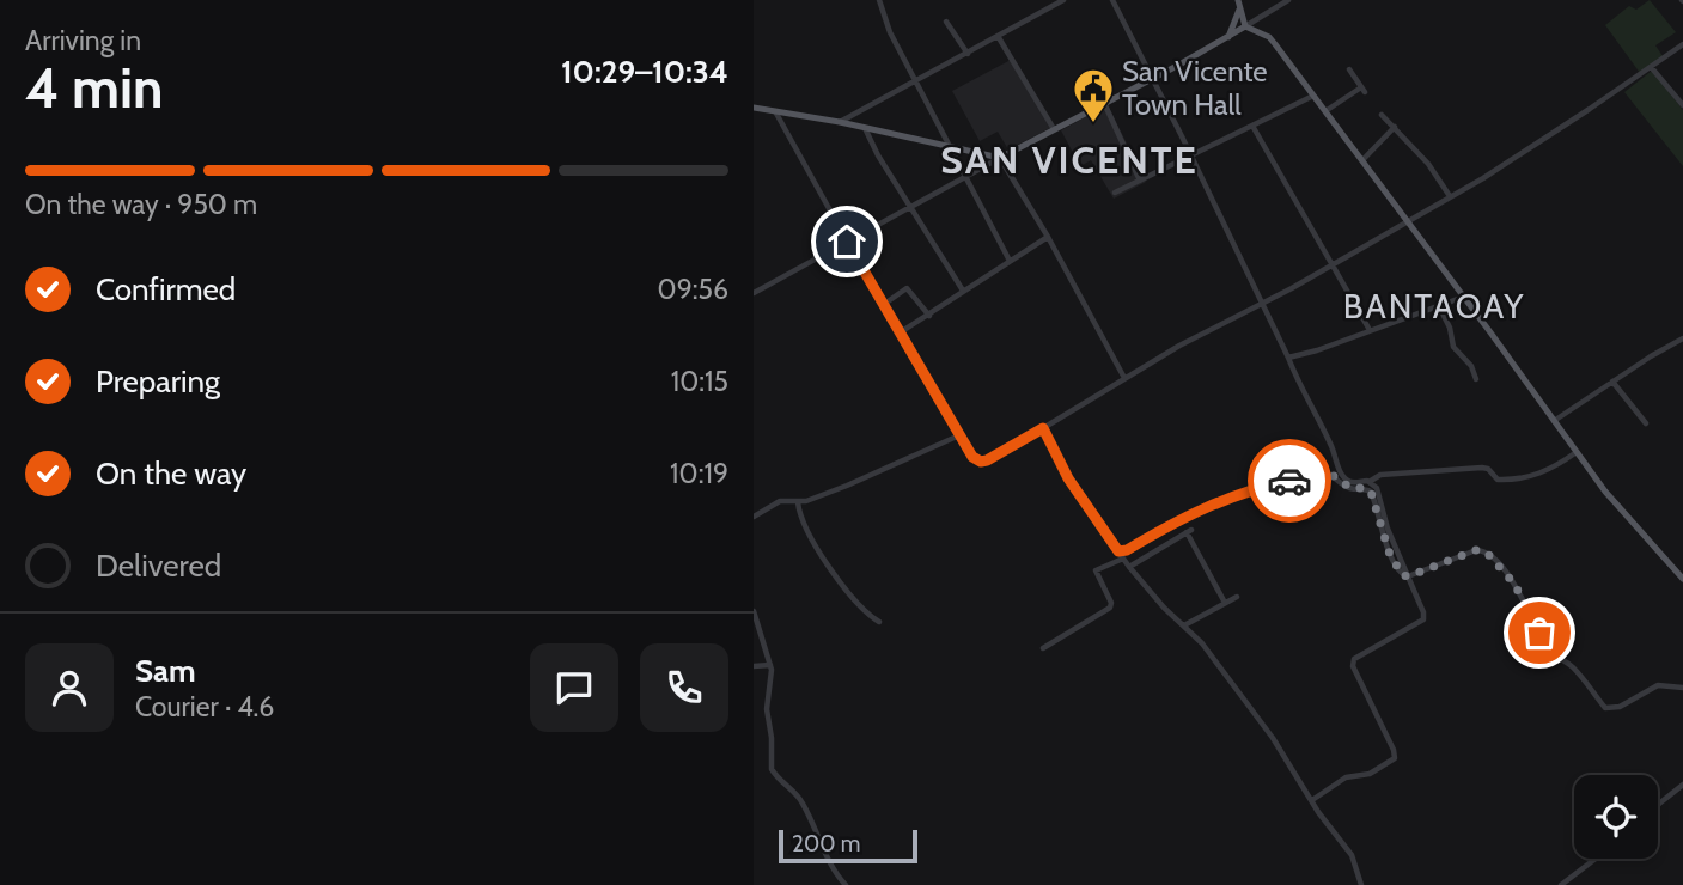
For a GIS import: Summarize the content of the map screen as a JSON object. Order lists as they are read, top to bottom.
{
  "districts": ["SAN VICENTE", "BANTAOAY"],
  "places": {
    "public building": ["San Vicente Town Hall"]
  },
  "scale_bar": "200 m",
  "page": {
    "heading": ["4 min", "Arriving in", "10:29–10:34"],
    "panel": ["Sam", "Courier · 4.6"],
    "bar": "On the way · 950 m",
    "list": [
      ["Confirmed", "09:56"],
      ["Preparing", "10:15"],
      ["On the way", "10:19"],
      "Delivered"
    ],
    "scale": "200 m"
  }
}
